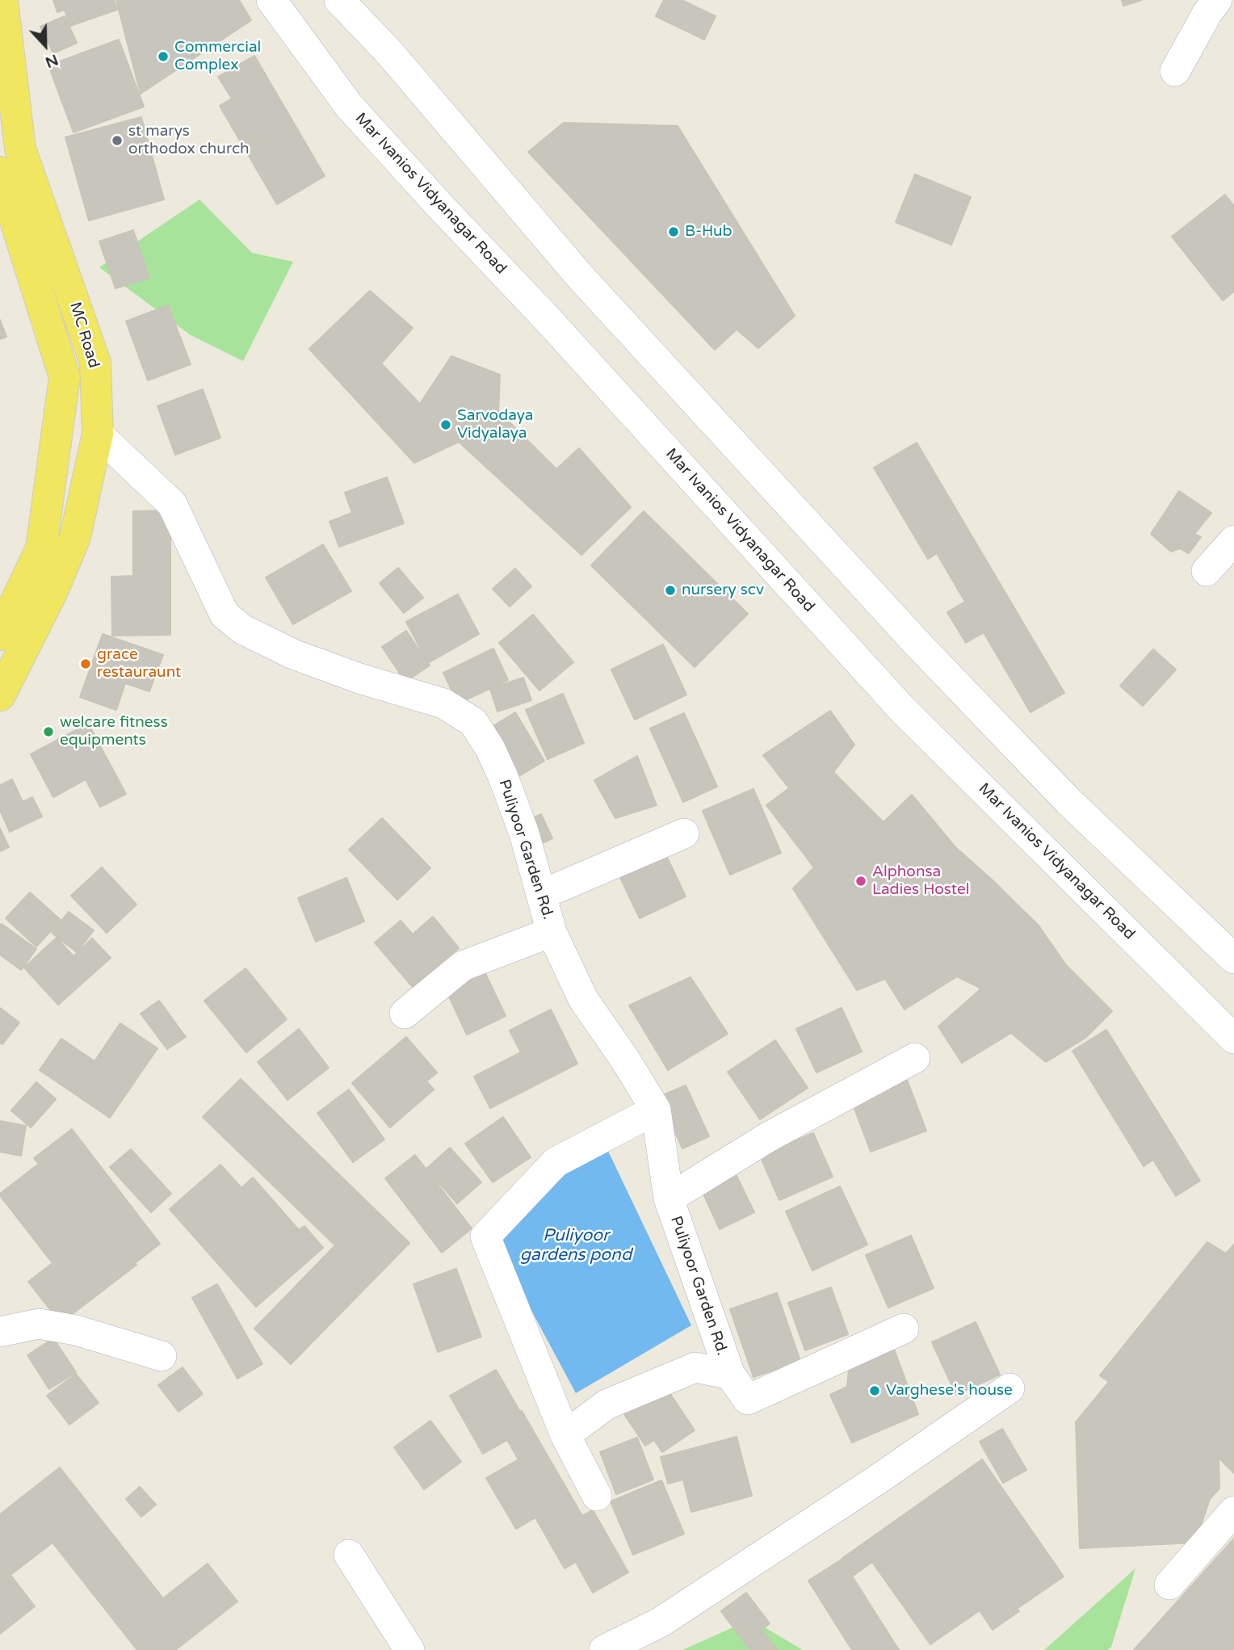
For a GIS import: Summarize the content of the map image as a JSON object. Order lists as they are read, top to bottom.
{
  "streets": {
    "main road": ["MC Road"],
    "street": ["Mar Ivanios Vidyanagar Road", "Puliyoor Garden Rd."]
  },
  "crossings": [
    ["MC Road", "Puliyoor Garden Rd."]
  ],
  "water": ["Puliyoor gardens pond"],
  "places": [
    "Commercial Complex",
    "st marys orthodox church",
    "B-Hub",
    "Sarvodaya Vidyalaya",
    "nursery scv",
    "grace restauraunt",
    "welcare fitness equipments",
    "Alphonsa Ladies Hostel",
    "Varghese's house"
  ],
  "north": "bottom"
}
